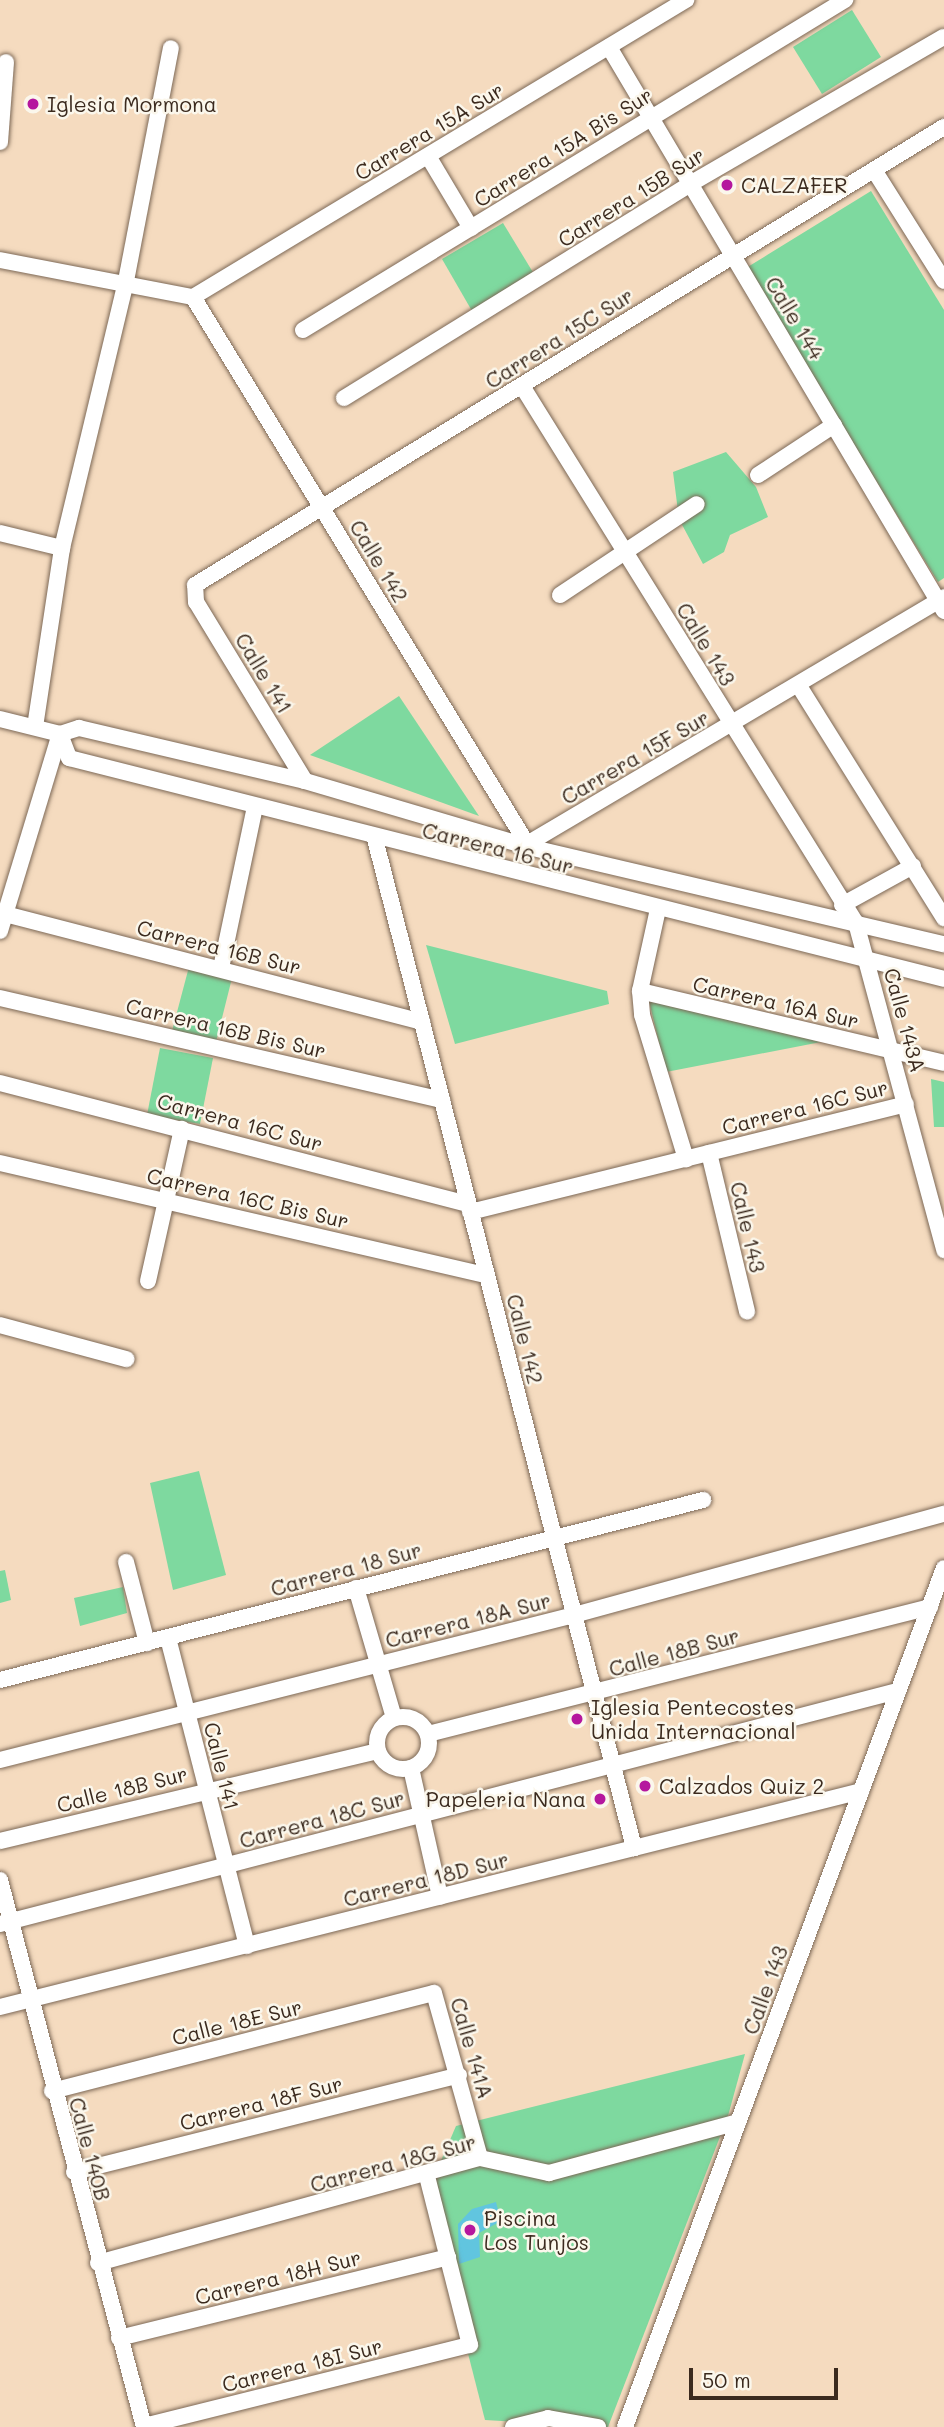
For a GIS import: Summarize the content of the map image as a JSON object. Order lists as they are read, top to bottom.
{
  "streets": {
    "street": [
      "Carrera 15A Sur",
      "Carrera 15A Bis Sur",
      "Carrera 15B Sur",
      "Calle 144",
      "Carrera 15C Sur",
      "Calle 142",
      "Calle 143",
      "Calle 141",
      "Carrera 15F Sur",
      "Carrera 16 Sur",
      "Carrera 16B Sur",
      "Carrera 16A Sur",
      "Calle 143A",
      "Carrera 16B Bis Sur",
      "Carrera 16C Sur",
      "Carrera 16C Bis Sur",
      "Carrera 18 Sur",
      "Carrera 18A Sur",
      "Calle 18B Sur",
      "Carrera 18C Sur",
      "Carrera 18D Sur",
      "Calle 18E Sur",
      "Calle 141A",
      "Carrera 18F Sur",
      "Calle 140B",
      "Carrera 18G Sur",
      "Carrera 18H Sur",
      "Carrera 18I Sur"
    ]
  },
  "crossings": [
    ["Carrera 15A Sur", "Calle 144"],
    ["Carrera 15A Sur", "Calle 142"],
    ["Carrera 15A Bis Sur", "Calle 144"],
    ["Carrera 15B Sur", "Calle 144"],
    ["Calle 144", "Carrera 15C Sur"],
    ["Calle 144", "Carrera 15F Sur"],
    ["Carrera 15C Sur", "Calle 142"],
    ["Carrera 15C Sur", "Calle 143"],
    ["Carrera 15C Sur", "Calle 141"],
    ["Calle 142", "Carrera 15F Sur"],
    ["Calle 142", "Carrera 16 Sur"],
    ["Calle 142", "Carrera 16B Sur"],
    ["Calle 142", "Carrera 16B Bis Sur"],
    ["Calle 142", "Carrera 16C Sur"],
    ["Calle 142", "Carrera 16C Bis Sur"],
    ["Calle 142", "Carrera 18 Sur"],
    ["Calle 142", "Carrera 18A Sur"],
    ["Calle 142", "Calle 18B Sur"],
    ["Calle 142", "Carrera 18C Sur"],
    ["Calle 142", "Carrera 18D Sur"],
    ["Calle 143", "Carrera 15F Sur"],
    ["Calle 143", "Carrera 16 Sur"],
    ["Calle 143", "Calle 143A"],
    ["Calle 143", "Carrera 16C Sur"],
    ["Calle 143", "Calle 18B Sur"],
    ["Calle 143", "Carrera 18C Sur"],
    ["Calle 143", "Carrera 18D Sur"],
    ["Calle 143", "Carrera 18G Sur"],
    ["Calle 141", "Carrera 16 Sur"],
    ["Calle 141", "Carrera 18 Sur"],
    ["Calle 141", "Carrera 18A Sur"],
    ["Calle 141", "Calle 18B Sur"],
    ["Calle 141", "Carrera 18C Sur"],
    ["Calle 141", "Carrera 18D Sur"],
    ["Carrera 15F Sur", "Carrera 16 Sur"],
    ["Carrera 16 Sur", "Calle 143A"],
    ["Carrera 16A Sur", "Calle 143A"],
    ["Calle 143A", "Carrera 16C Sur"],
    ["Carrera 18C Sur", "Calle 140B"],
    ["Carrera 18D Sur", "Calle 140B"],
    ["Calle 18E Sur", "Calle 141A"],
    ["Calle 18E Sur", "Calle 140B"],
    ["Calle 141A", "Carrera 18F Sur"],
    ["Calle 141A", "Carrera 18G Sur"],
    ["Carrera 18F Sur", "Calle 140B"],
    ["Calle 140B", "Carrera 18G Sur"],
    ["Calle 140B", "Carrera 18H Sur"],
    ["Calle 140B", "Carrera 18I Sur"],
    ["Carrera 18H Sur", "Carrera 18I Sur"]
  ],
  "places": [
    "Iglesia Mormona",
    "CALZAFER",
    "Iglesia Pentecostes Unida Internacional",
    "Calzados Quiz 2",
    "Papeleria Nana",
    "Piscina Los Tunjos"
  ],
  "scale_bar": "50 m"
}
